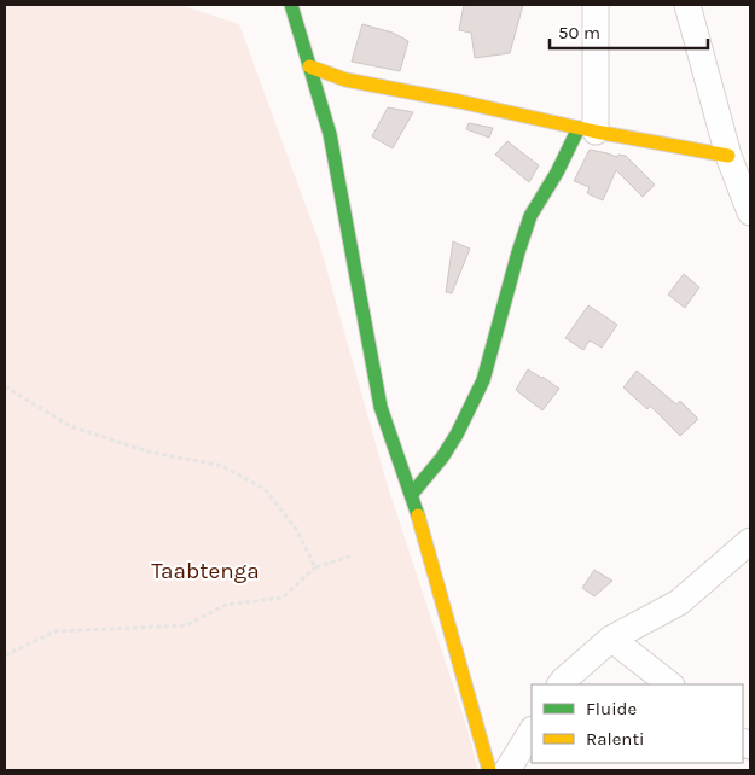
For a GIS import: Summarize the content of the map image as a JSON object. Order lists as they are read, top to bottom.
{
  "parks": ["Taabtenga"],
  "legend": ["Fluide", "Ralenti"],
  "scale_bar": "50 m"
}
